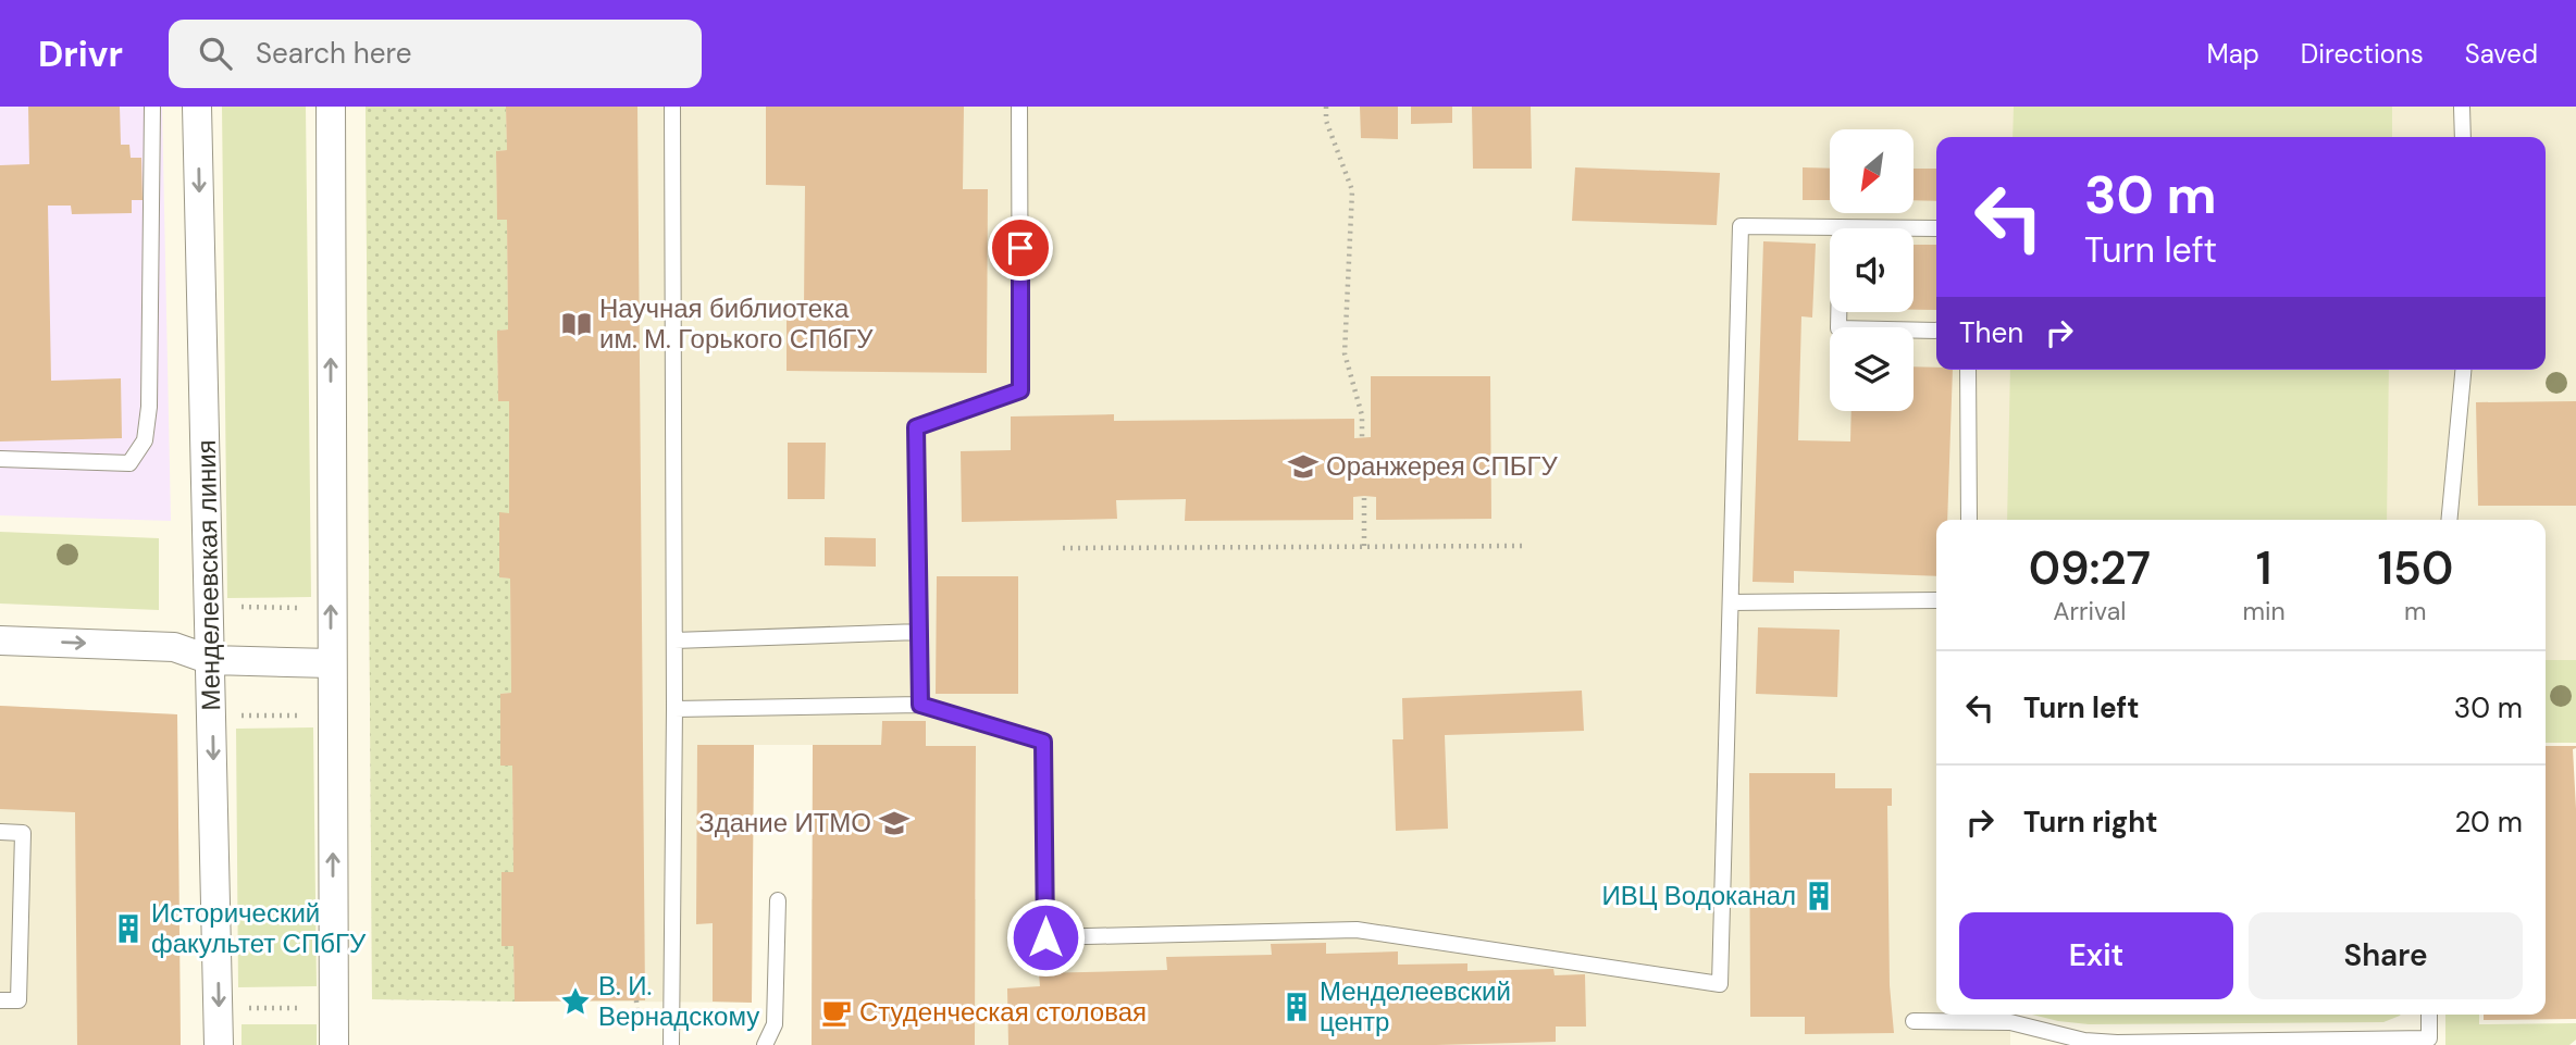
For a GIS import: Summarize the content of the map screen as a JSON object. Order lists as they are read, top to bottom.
{
  "streets": {
    "street": ["Менделеевская линия"]
  },
  "places": {
    "library": ["Научная библиотека им. М. Горького СПбГУ"],
    "school or university": ["Оранжерея СПБГУ", "Здание ИТМО"],
    "building": ["ИВЦ Водоканал", "Исторический факультет СПбГУ", "Менделеевский центр"],
    "place": ["В. И. Вернадскому"],
    "cafe": ["Студенческая столовая"]
  },
  "north": "bottom left",
  "page": {
    "header": "Drivr",
    "search": "Search here",
    "nav": ["Map", "Directions", "Saved"],
    "turn": ["30 m", "Turn left"],
    "then": "Then",
    "eta": [
      "09:27",
      "Arrival",
      "1",
      "min",
      "150",
      "m"
    ],
    "list": [
      {
        "name": "Turn left",
        "value": "30 m"
      },
      {
        "name": "Turn right",
        "value": "20 m"
      }
    ],
    "buttons": ["Exit", "Share"]
  }
}
